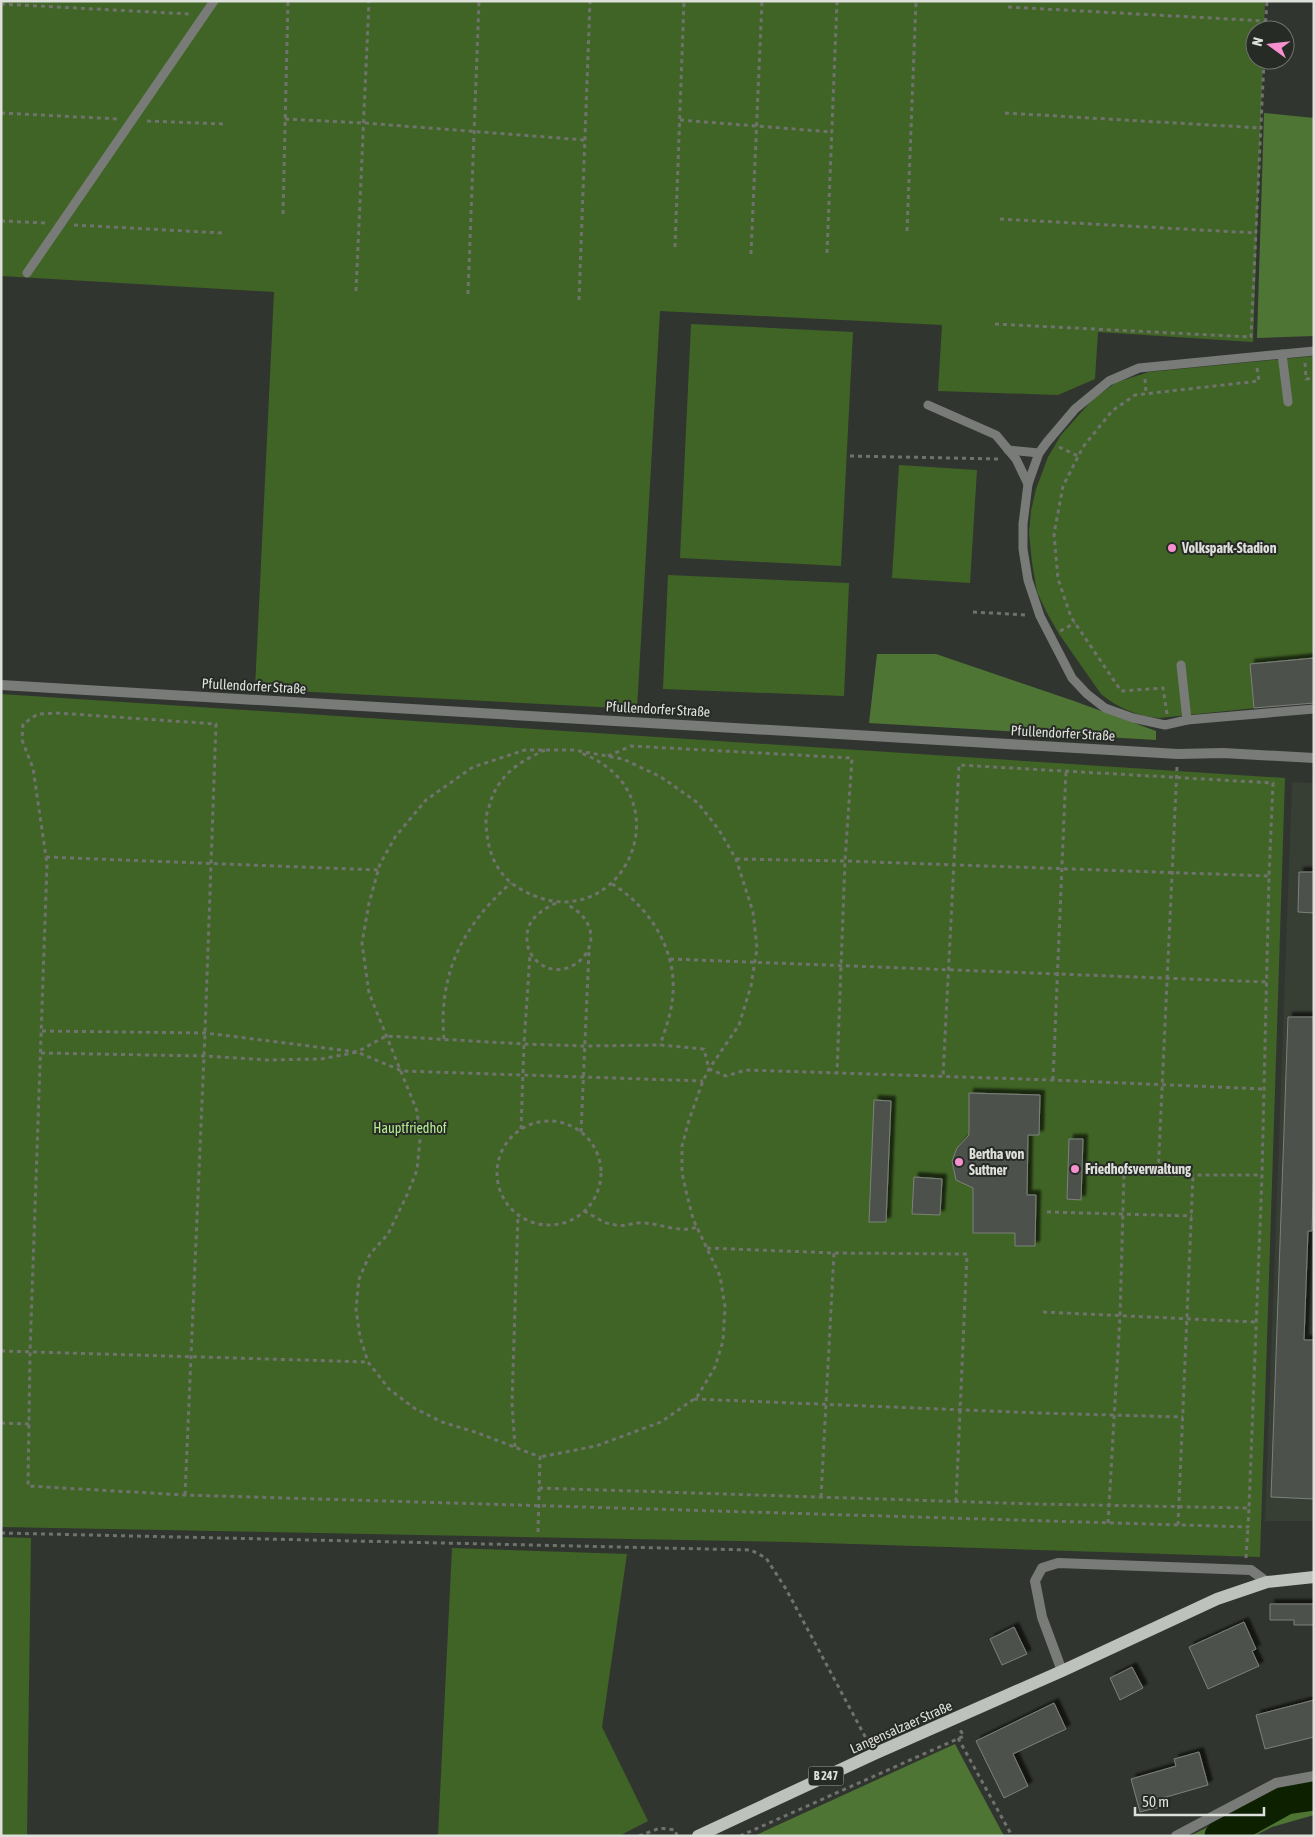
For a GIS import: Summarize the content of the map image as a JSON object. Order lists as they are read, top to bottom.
{
  "streets": {
    "main road": ["Langensalzaer Straße", "B 247"],
    "street": ["Pfullendorfer Straße"]
  },
  "parks": ["Hauptfriedhof"],
  "places": ["Volkspark-Stadion", "Bertha von Suttner", "Friedhofsverwaltung"],
  "scale_bar": "50 m",
  "north": "left"
}
